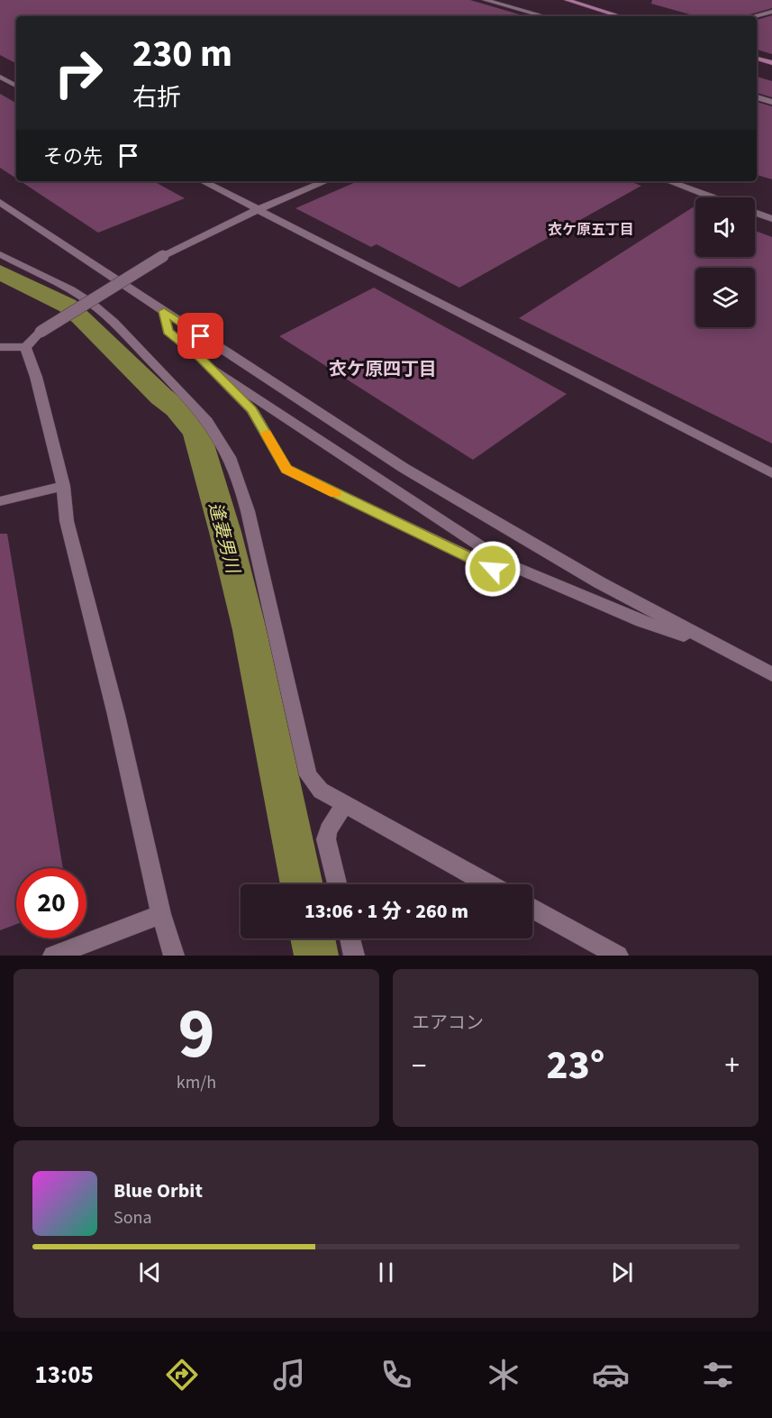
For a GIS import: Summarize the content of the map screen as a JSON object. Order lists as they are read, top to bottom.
{
  "districts": ["衣ケ原五丁目", "衣ケ原四丁目"],
  "water": ["逢妻男川"],
  "page": {
    "turn": ["230 m", "右折"],
    "then": "その先",
    "limit": "20",
    "trip": "13:06 · 1 分 · 260 m",
    "tile": [
      ["9", "km/h"],
      "エアコン"
    ],
    "heat": ["−", "23°", "+"],
    "song": ["Blue Orbit", "Sona"],
    "tabs": "13:05"
  }
}
